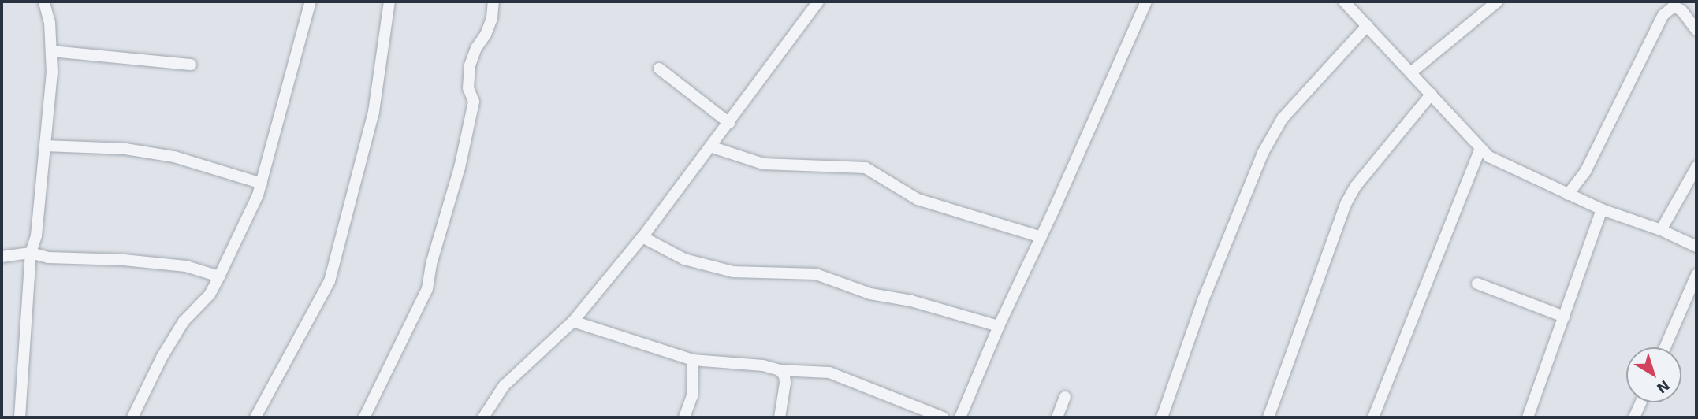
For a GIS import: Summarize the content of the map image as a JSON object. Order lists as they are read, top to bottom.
{
  "north": "bottom right"
}
